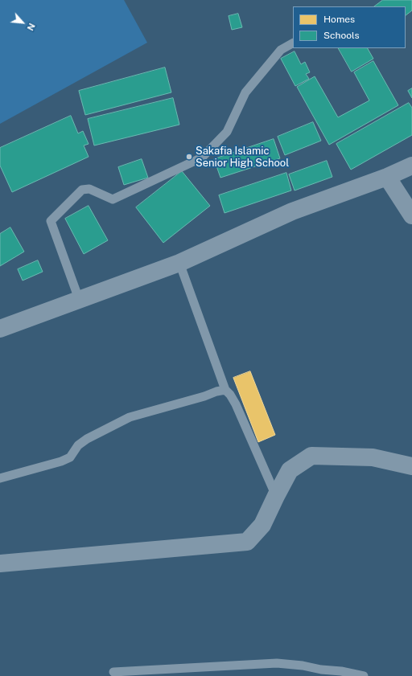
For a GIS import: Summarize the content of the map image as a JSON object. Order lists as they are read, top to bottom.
{
  "places": ["Sakafia Islamic Senior High School"],
  "legend": ["Homes", "Schools"],
  "north": "bottom right"
}
